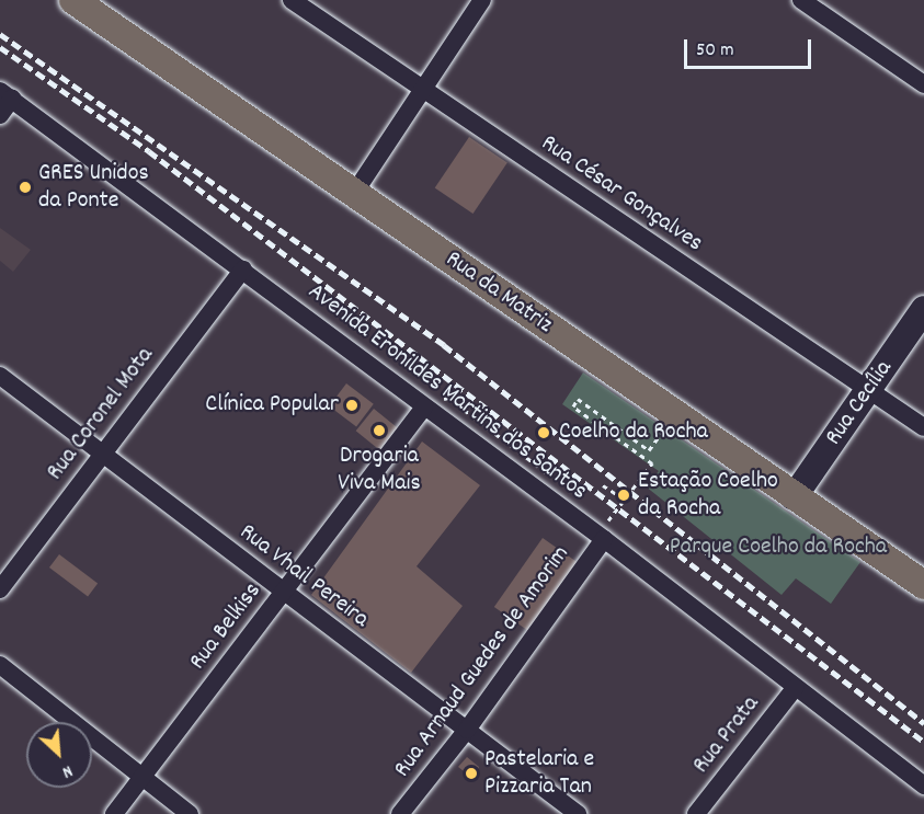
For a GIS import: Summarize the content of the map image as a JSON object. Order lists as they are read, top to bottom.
{
  "streets": {
    "main road": ["Rua da Matriz"],
    "street": [
      "Rua César Gonçalves",
      "Avenida Eronildes Martins dos Santos",
      "Rua Cecília",
      "Rua Coronel Mota",
      "Rua Vhail Pereira",
      "Rua Belkiss",
      "Rua Arnaud Guedes de Amorim",
      "Rua Prata"
    ]
  },
  "crossings": [
    ["Rua César Gonçalves", "Rua Cecília"],
    ["Rua da Matriz", "Rua Cecília"],
    ["Avenida Eronildes Martins dos Santos", "Rua Coronel Mota"],
    ["Avenida Eronildes Martins dos Santos", "Rua Belkiss"],
    ["Avenida Eronildes Martins dos Santos", "Rua Arnaud Guedes de Amorim"],
    ["Avenida Eronildes Martins dos Santos", "Rua Prata"],
    ["Rua Coronel Mota", "Rua Vhail Pereira"],
    ["Rua Vhail Pereira", "Rua Belkiss"],
    ["Rua Vhail Pereira", "Rua Arnaud Guedes de Amorim"]
  ],
  "parks": ["Parque Coelho da Rocha"],
  "places": [
    "GRES Unidos da Ponte",
    "Clínica Popular",
    "Drogaria Viva Mais",
    "Coelho da Rocha",
    "Estação Coelho da Rocha",
    "Pastelaria e Pizzaria Tan"
  ],
  "scale_bar": "50 m",
  "north": "bottom right"
}
